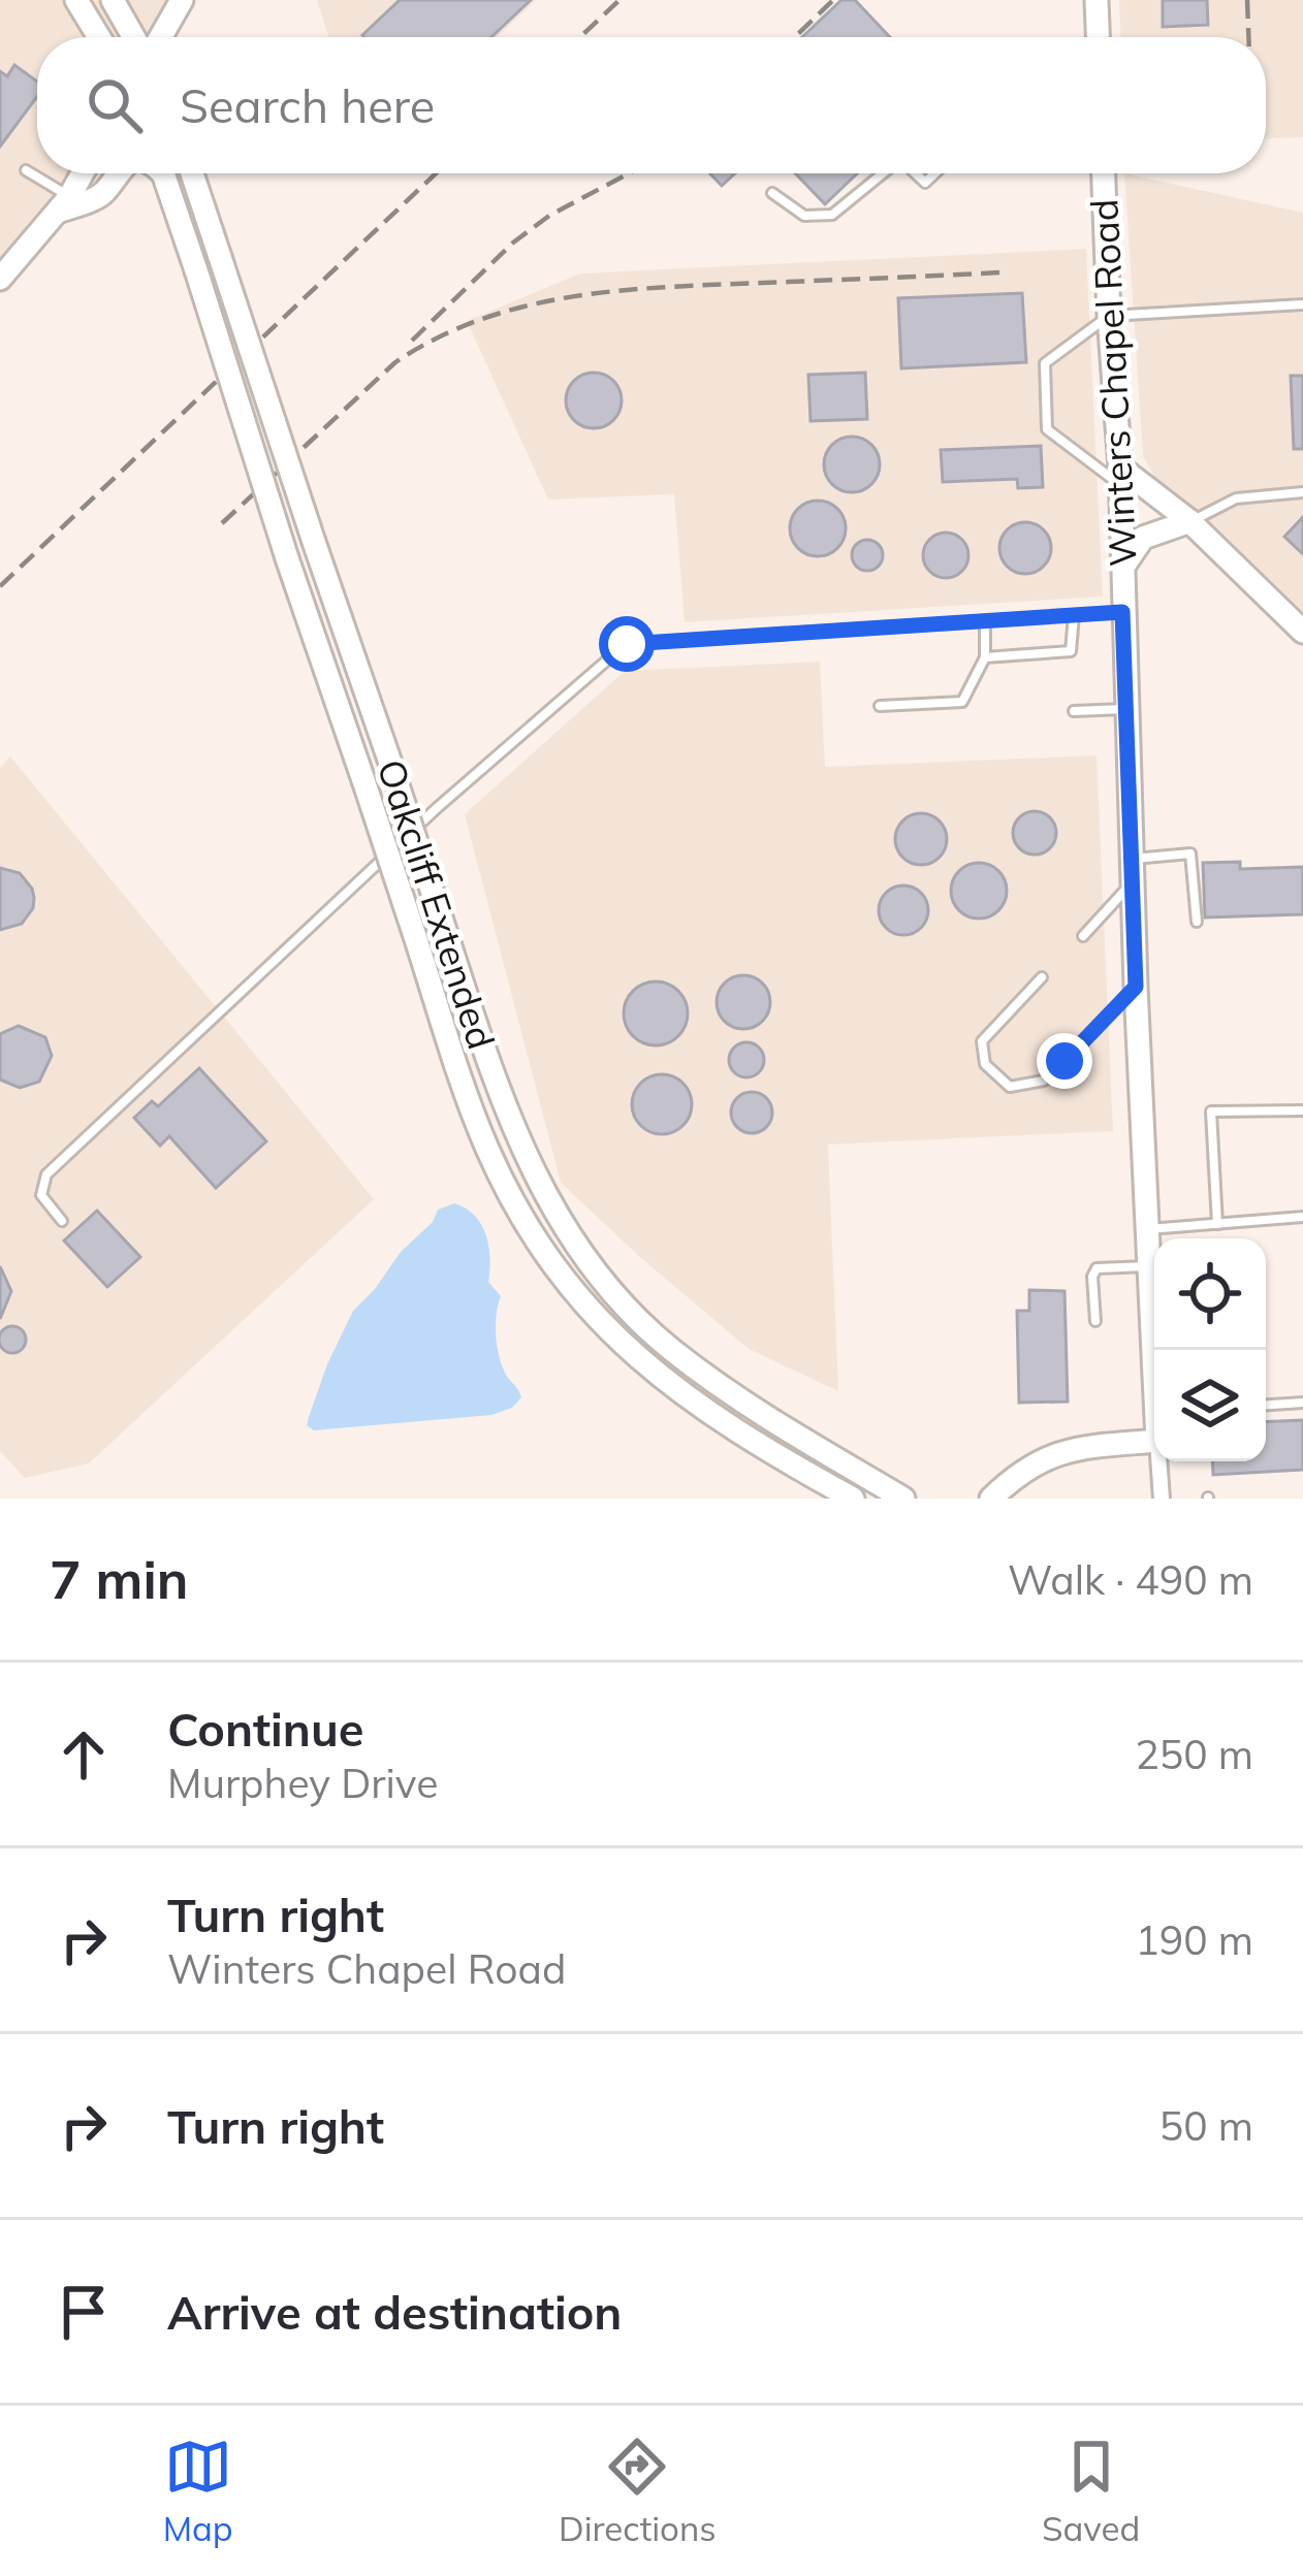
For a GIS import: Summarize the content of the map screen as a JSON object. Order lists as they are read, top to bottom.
{
  "streets": {
    "main road": ["Winters Chapel Road", "Oakcliff Extended"]
  },
  "page": {
    "search": "Search here",
    "heading": ["7 min", "Walk · 490 m"],
    "list": [
      ["Continue", "Murphey Drive", "250 m"],
      ["Turn right", "Winters Chapel Road", "190 m"],
      ["Turn right", "50 m"],
      "Arrive at destination"
    ],
    "nav": ["Map", "Directions", "Saved"]
  }
}
